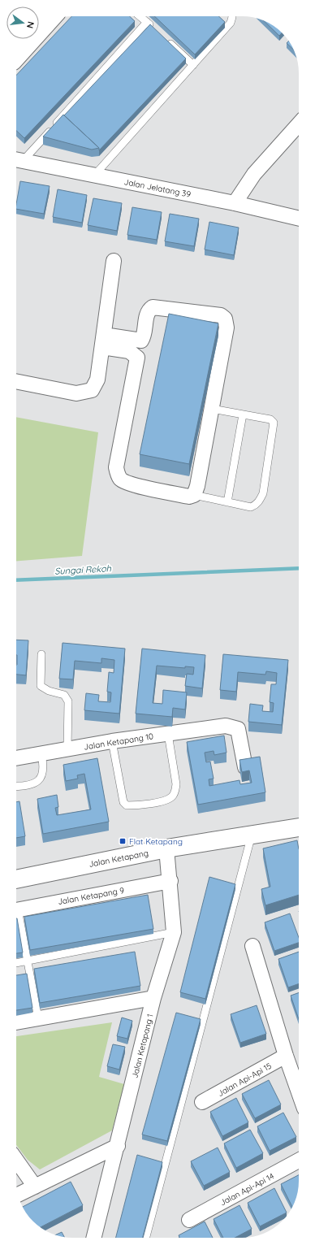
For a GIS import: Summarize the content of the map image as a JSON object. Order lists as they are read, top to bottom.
{
  "streets": {
    "street": [
      "Jalan Jelatang 39",
      "Jalan Ketapang 10",
      "Jalan Ketapang",
      "Jalan Ketapang 9",
      "Jalan Ketapang 1",
      "Jalan Api-Api 15",
      "Jalan Api-Api 14"
    ]
  },
  "crossings": [
    ["Jalan Ketapang", "Jalan Ketapang 1"],
    ["Jalan Ketapang 9", "Jalan Ketapang 1"]
  ],
  "water": ["Sungai Rekoh"],
  "places": {
    "transit": ["Flat Ketapang"]
  },
  "north": "right"
}
